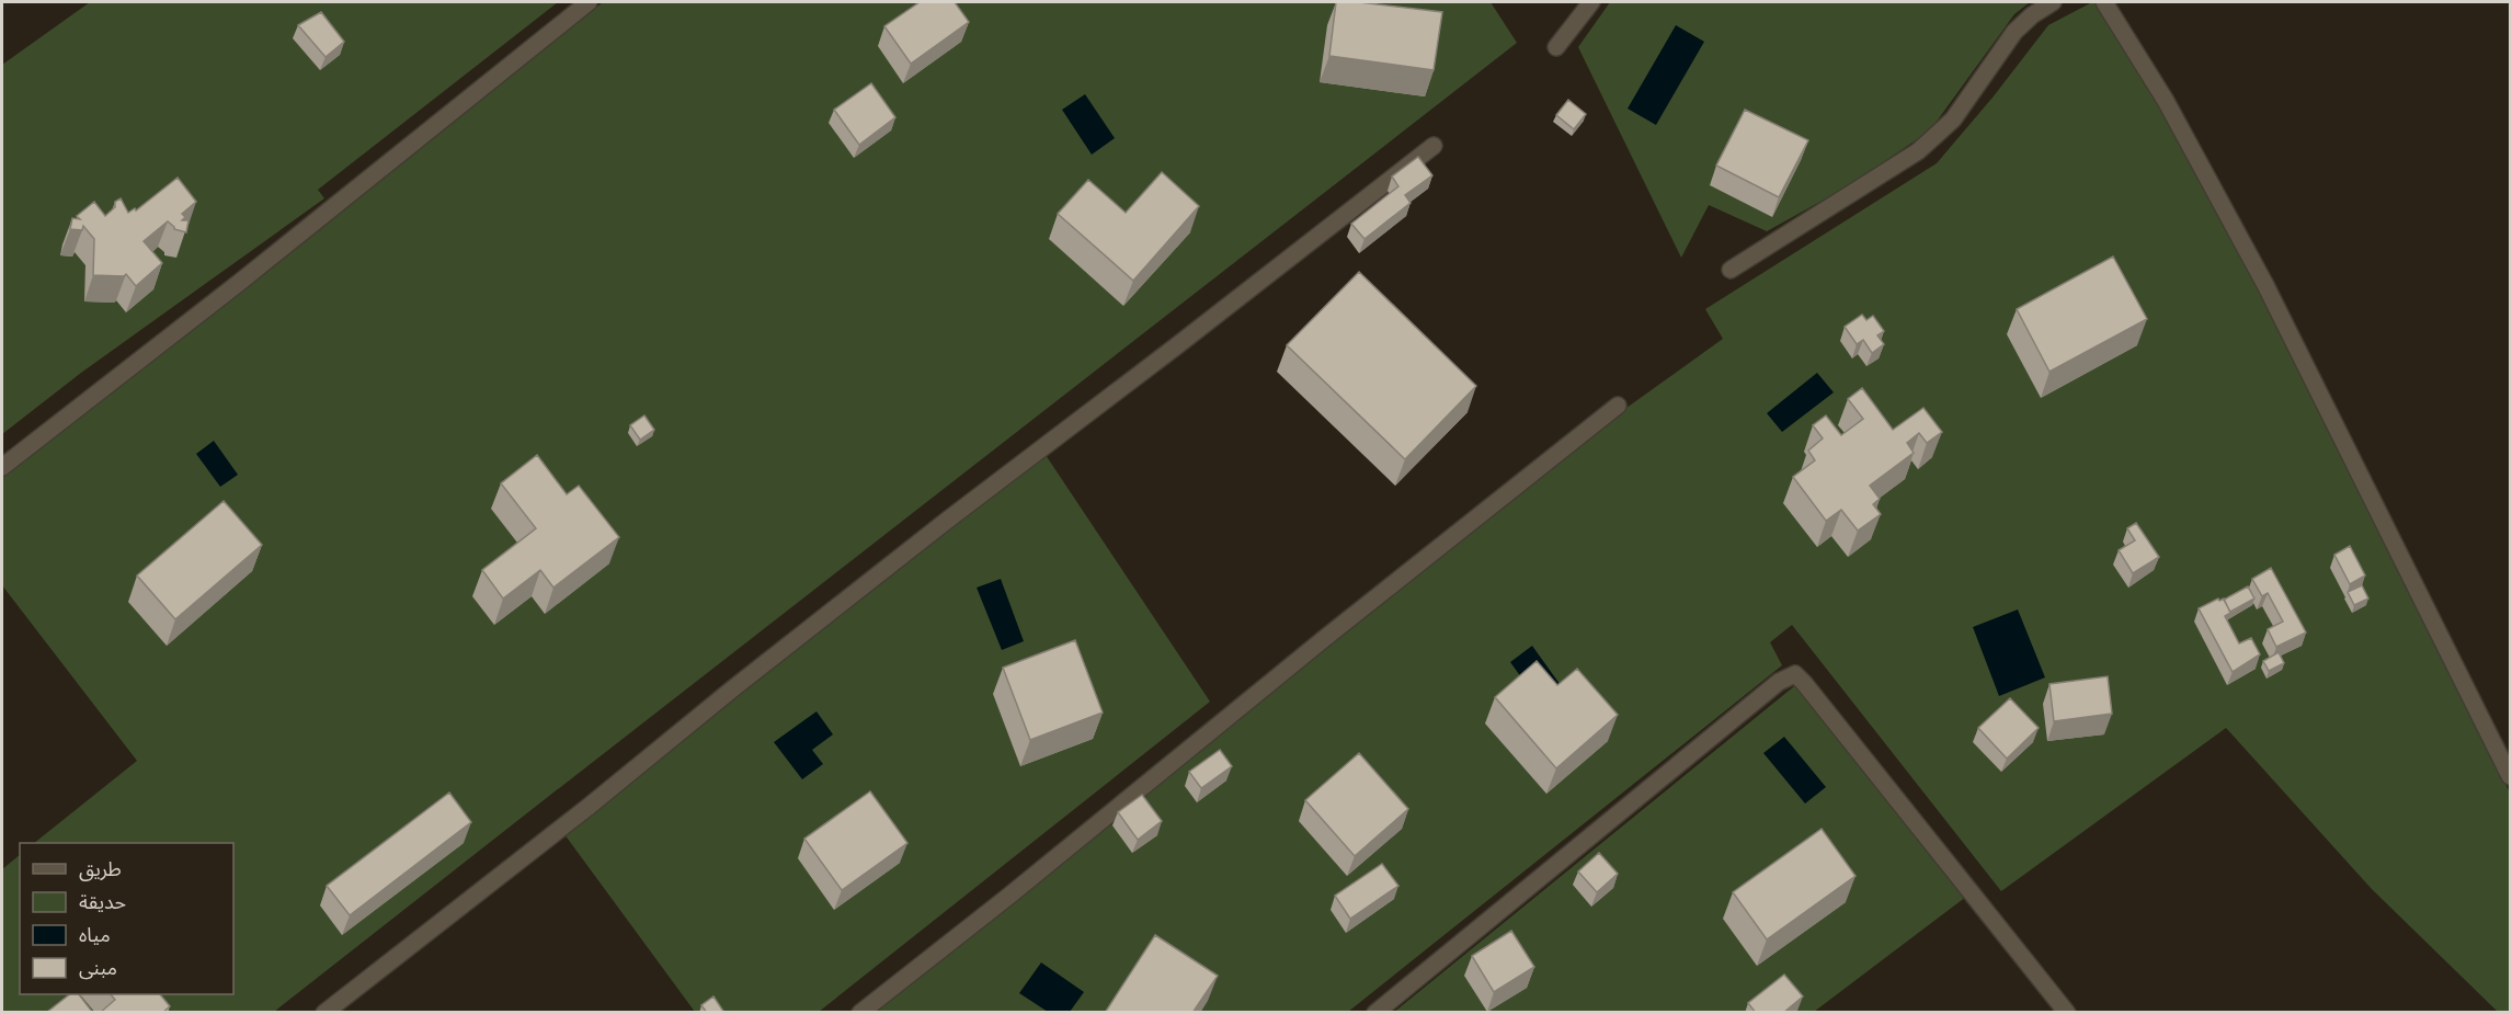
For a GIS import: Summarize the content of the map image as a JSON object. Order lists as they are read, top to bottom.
{
  "legend": [
    "طريق",
    "حديقة",
    "مياه",
    "مبنى"
  ]
}
